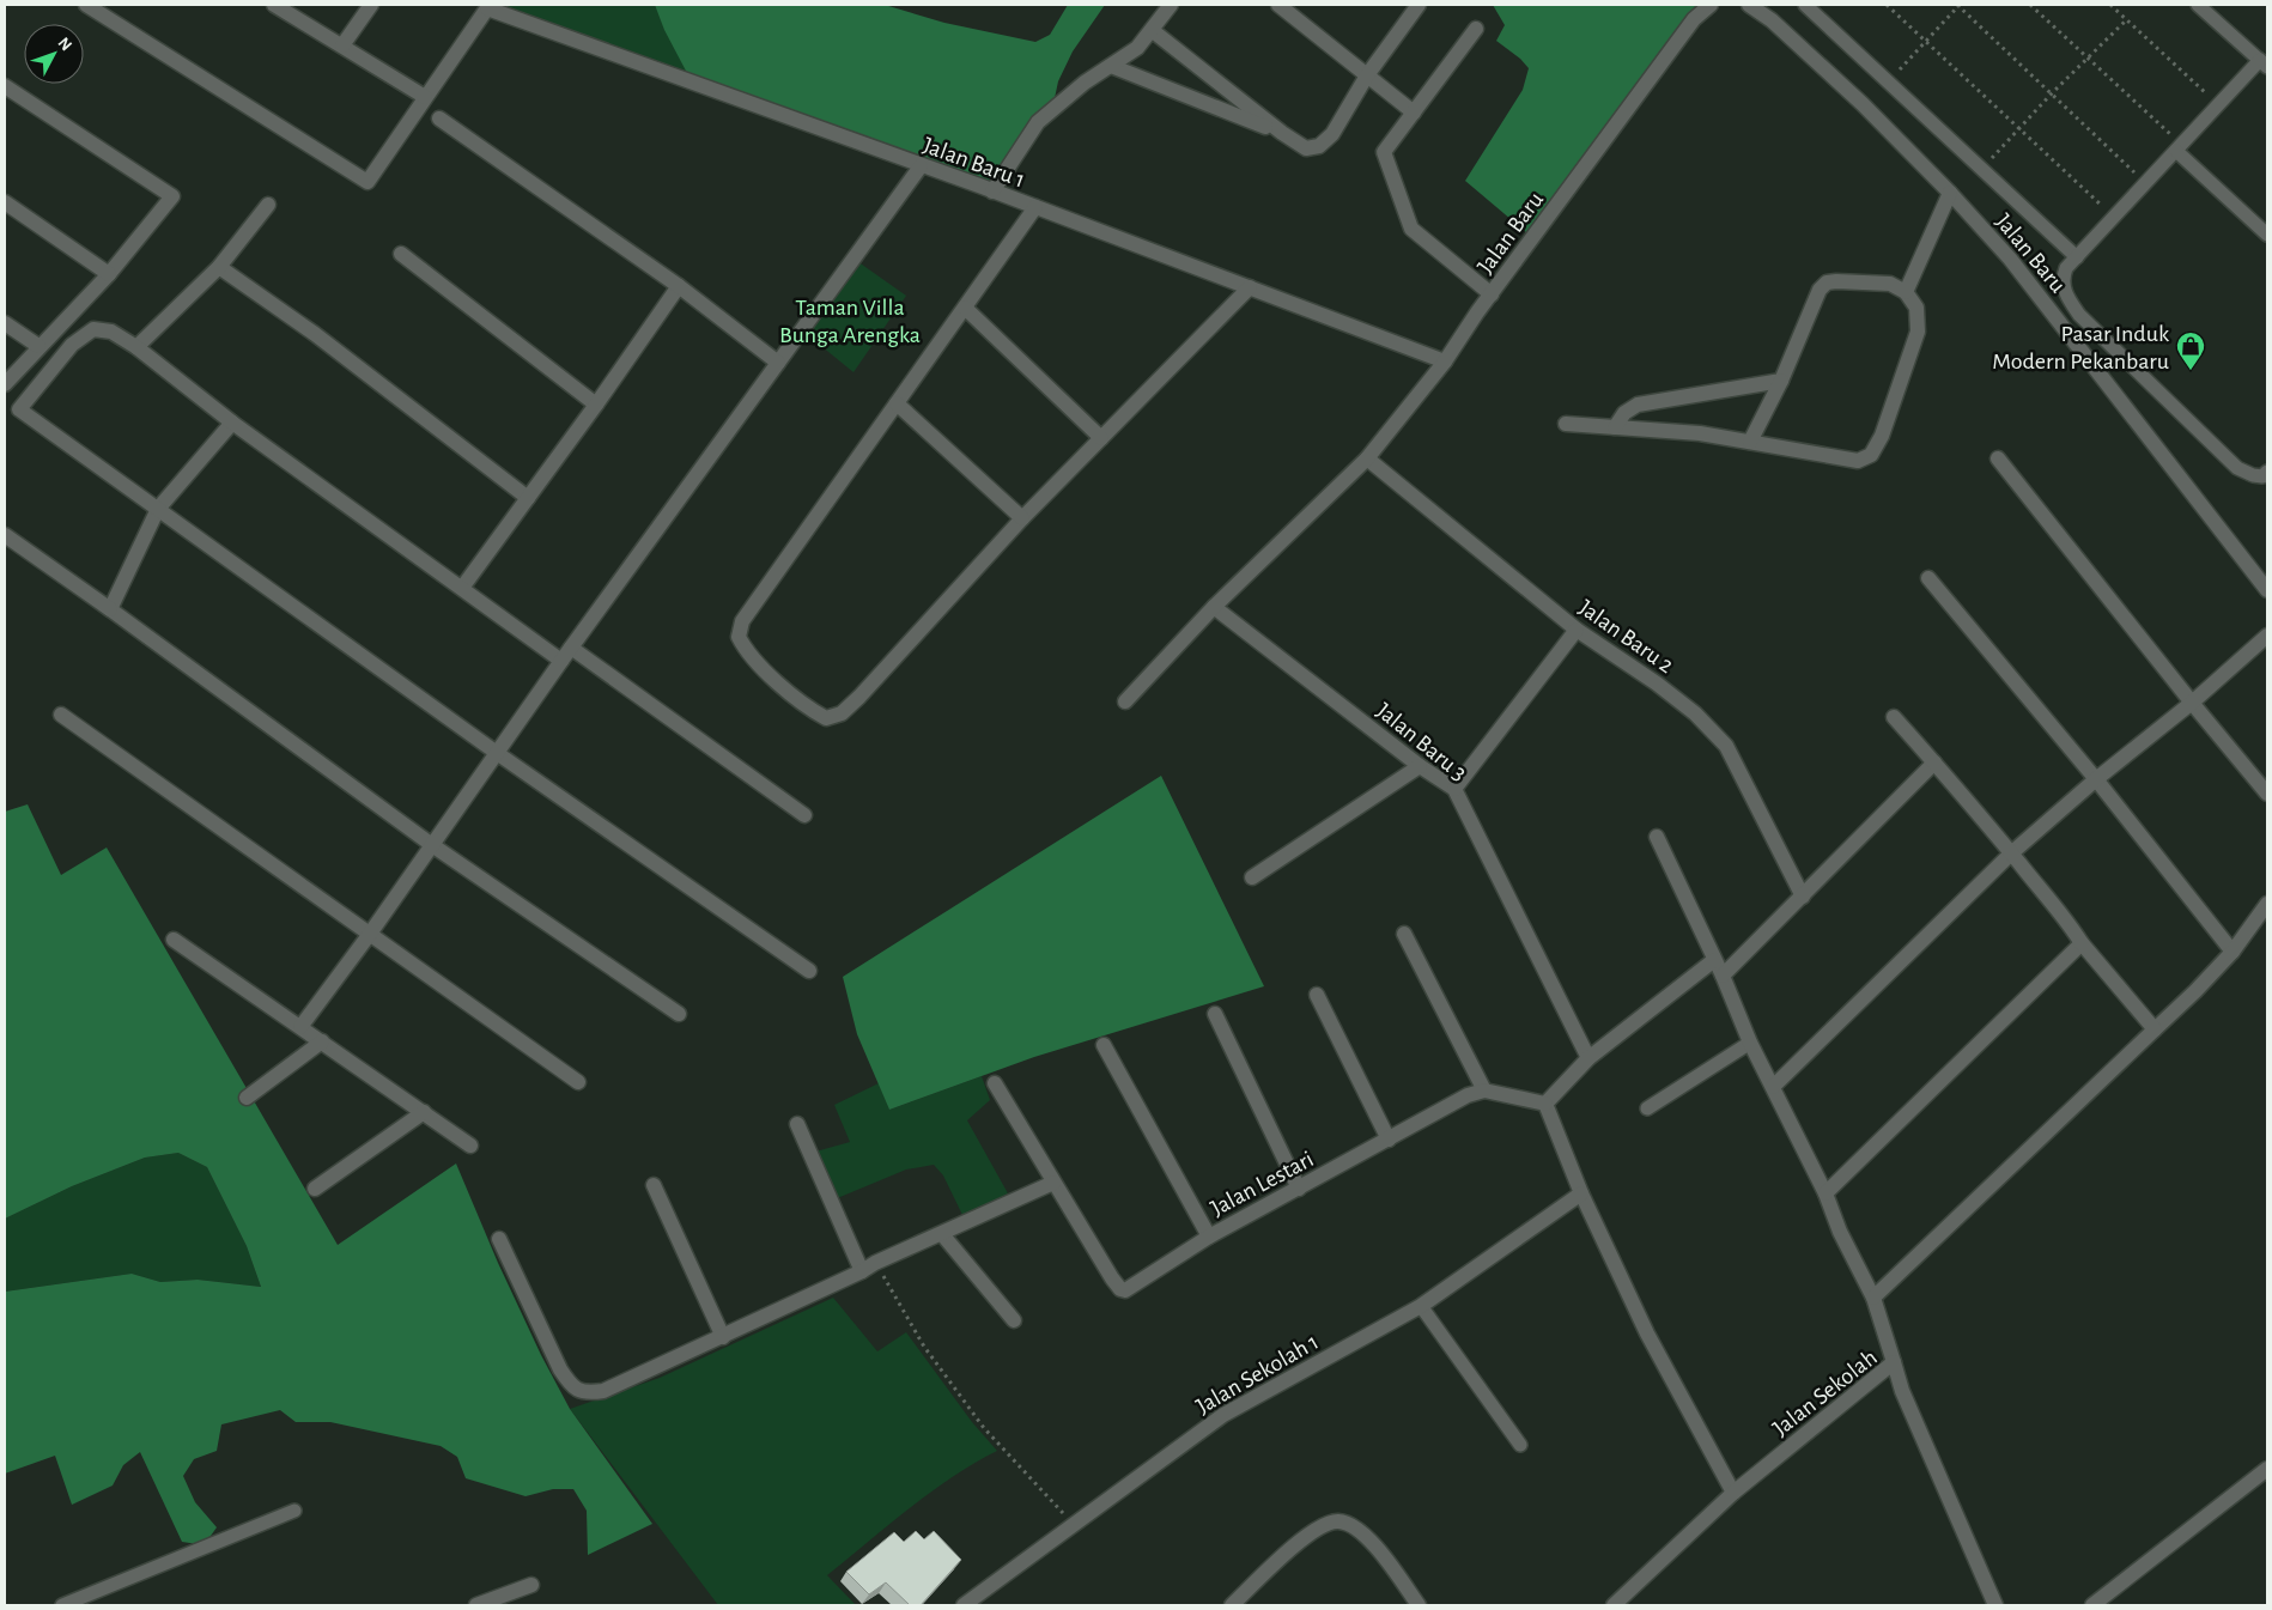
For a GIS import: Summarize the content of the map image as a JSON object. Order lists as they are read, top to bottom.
{
  "streets": {
    "street": [
      "Jalan Baru 1",
      "Jalan Baru",
      "Jalan Baru 2",
      "Jalan Baru 3",
      "Jalan Lestari",
      "Jalan Sekolah 1",
      "Jalan Sekolah"
    ]
  },
  "crossings": [
    ["Jalan Baru 1", "Jalan Baru"],
    ["Jalan Baru", "Jalan Baru 2"],
    ["Jalan Baru", "Jalan Baru 3"]
  ],
  "parks": ["Taman Villa Bunga Arengka"],
  "places": {
    "shop": ["Pasar Induk Modern Pekanbaru"]
  },
  "north": "top right"
}
